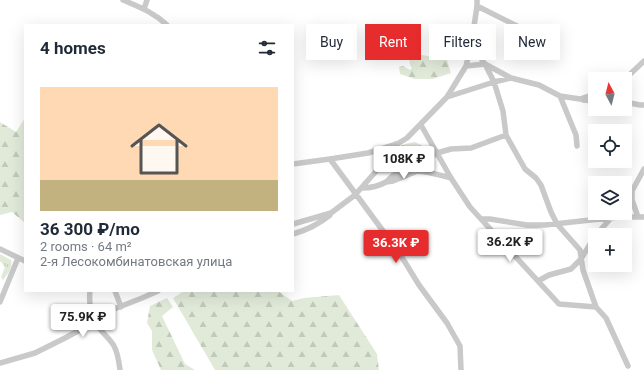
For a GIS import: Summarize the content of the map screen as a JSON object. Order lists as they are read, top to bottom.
{
  "north": "top",
  "page": {
    "chip": [
      "Buy",
      "Rent",
      "Filters",
      "New"
    ],
    "heading": "4 homes",
    "map_buttons": "+",
    "list": [
      {
        "name": "36 300 ₽/mo",
        "note": "2 rooms · 64 m² · 2-я Лесокомбинатовская улица"
      }
    ],
    "price": [
      "108K ₽",
      "36.2K ₽",
      "36.3K ₽",
      "75.9K ₽"
    ]
  }
}
